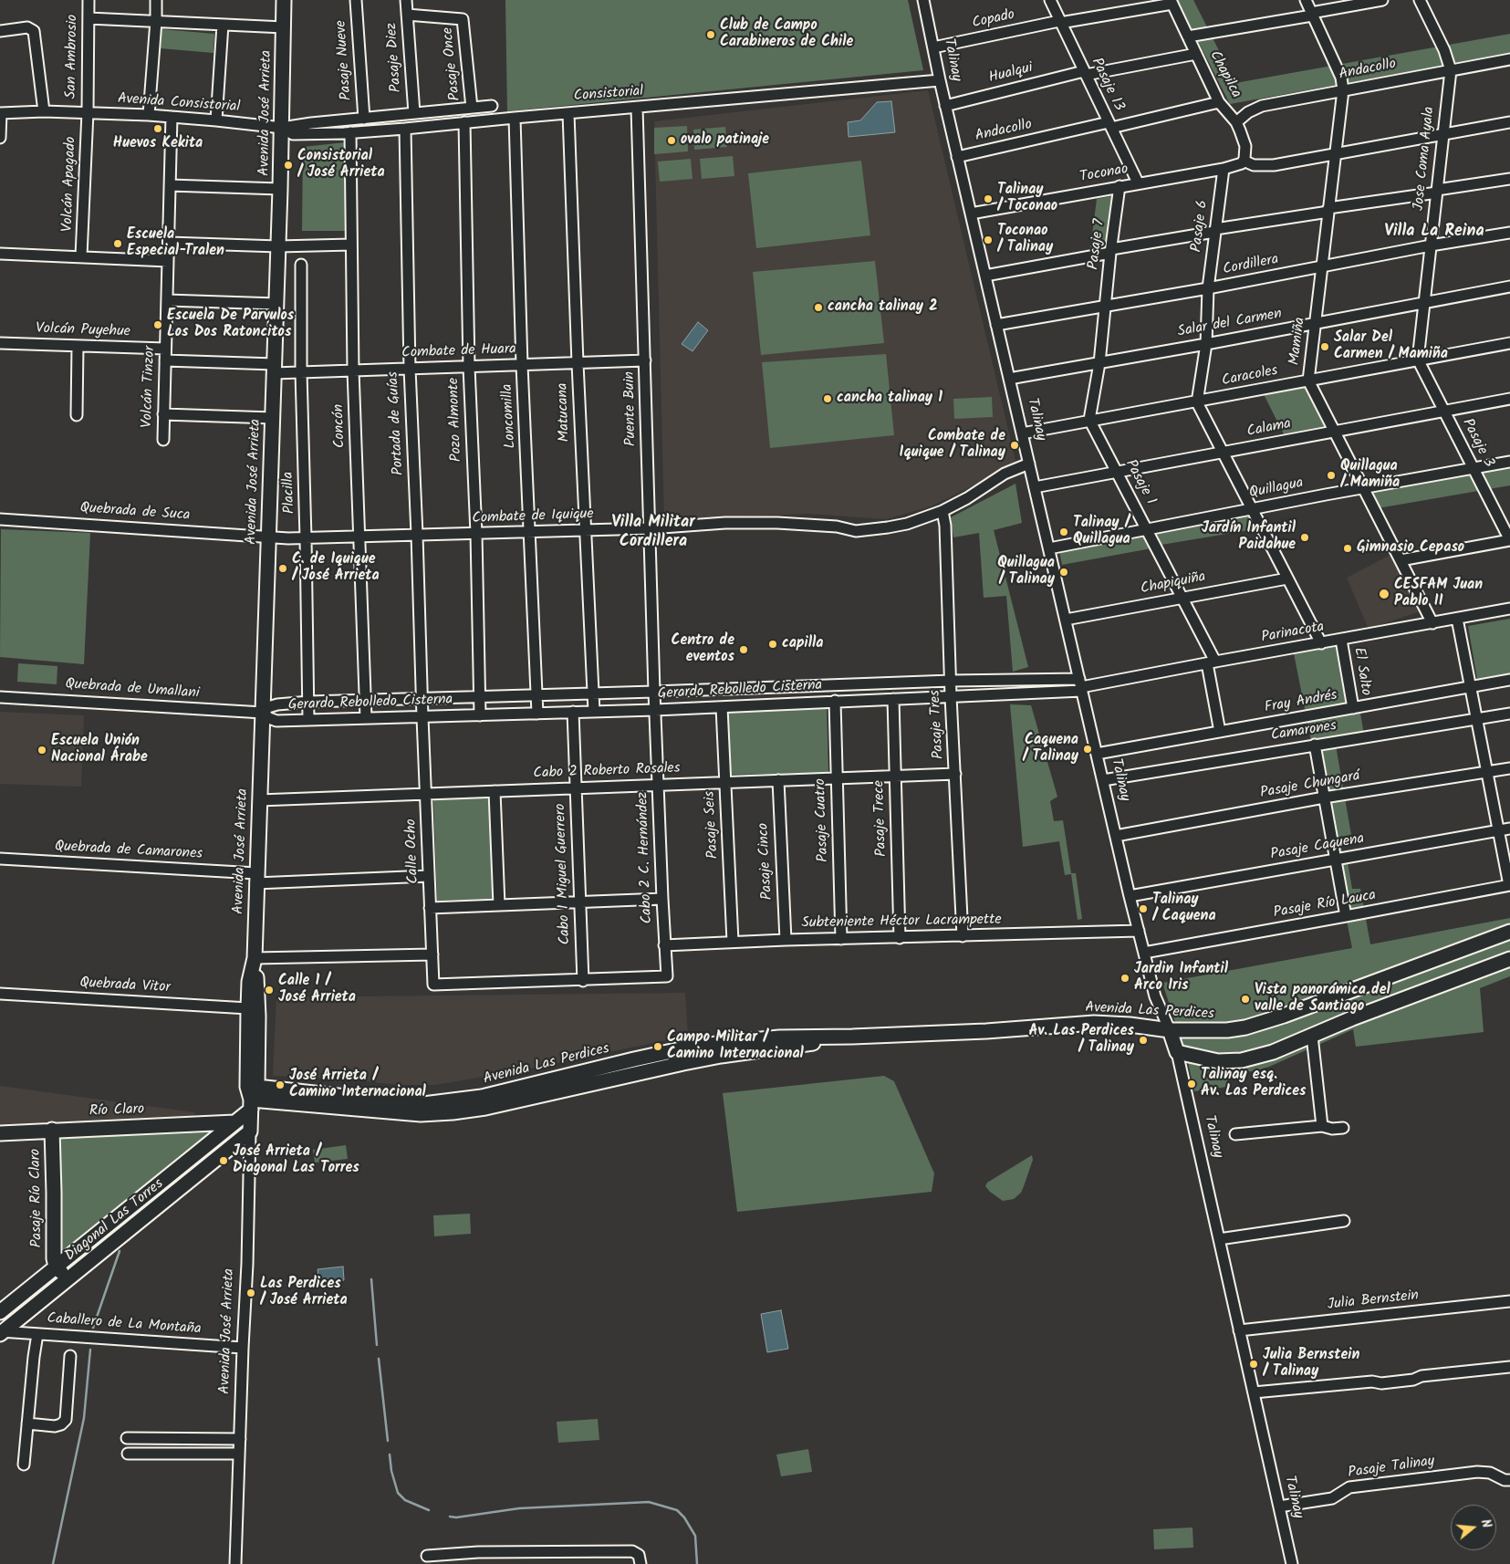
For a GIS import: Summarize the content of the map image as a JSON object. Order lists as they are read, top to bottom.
{
  "streets": {
    "main road": [
      "Talinay",
      "Avenida José Arrieta",
      "Avenida Las Perdices",
      "Río Claro",
      "Pasaje Río Claro",
      "Diagonal Las Torres"
    ],
    "street": [
      "Copado",
      "San Ambrosio",
      "Pasaje Diez",
      "Pasaje Nueve",
      "Pasaje Once",
      "Andacollo",
      "Hualqui",
      "Chapilca",
      "Pasaje 13",
      "Consistorial",
      "Avenida Consistorial",
      "Jose Coma Ayala",
      "Toconao",
      "Volcán Apagado",
      "Pasaje 6",
      "Pasaje 7",
      "Cordillera",
      "Salar del Carmen",
      "Volcán Puyehue",
      "Mamiña",
      "Combate de Huara",
      "Caracoles",
      "Volcán Tinzor",
      "Puente Buin",
      "Matucana",
      "Loncomilla",
      "Pozo Almonte",
      "Portada de Guías",
      "Concón",
      "Calama",
      "Pasaje 3",
      "Pasaje 1",
      "Quillagua",
      "Placilla",
      "Quebrada de Suca",
      "Combate de Iquique",
      "Chapiquiña",
      "Parinacota",
      "El Salto",
      "Quebrada de Umallani",
      "Gerardo Rebolledo Cisterna",
      "Fray Andrés",
      "Pasaje Tres",
      "Camarones",
      "Cabo 2 Roberto Rosales",
      "Pasaje Chungará",
      "Pasaje Trece",
      "Pasaje Cuatro",
      "Pasaje Seis",
      "Pasaje Caquena",
      "Quebrada de Camarones",
      "Calle Ocho",
      "Cabo 2 C. Hernández",
      "Pasaje Cinco",
      "Cabo 1 Miguel Guerrero",
      "Pasaje Río Lauca",
      "Subteniente Héctor Lacrampette",
      "Quebrada Vitor",
      "Julia Bernstein",
      "Caballero de La Montaña",
      "Pasaje Talinay"
    ]
  },
  "crossings": [
    ["Copado", "Talinay"],
    ["Copado", "Chapilca"],
    ["Copado", "Pasaje 13"],
    ["San Ambrosio", "Avenida Consistorial"],
    ["San Ambrosio", "Volcán Apagado"],
    ["Pasaje Diez", "Pasaje Once"],
    ["Pasaje Diez", "Avenida Consistorial"],
    ["Pasaje Nueve", "Avenida Consistorial"],
    ["Talinay", "Andacollo"],
    ["Talinay", "Hualqui"],
    ["Talinay", "Consistorial"],
    ["Talinay", "Toconao"],
    ["Talinay", "Cordillera"],
    ["Talinay", "Salar del Carmen"],
    ["Talinay", "Caracoles"],
    ["Talinay", "Calama"],
    ["Talinay", "Quillagua"],
    ["Talinay", "Combate de Iquique"],
    ["Talinay", "Chapiquiña"],
    ["Talinay", "Parinacota"],
    ["Talinay", "Gerardo Rebolledo Cisterna"],
    ["Talinay", "Fray Andrés"],
    ["Talinay", "Camarones"],
    ["Talinay", "Pasaje Chungará"],
    ["Talinay", "Pasaje Caquena"],
    ["Talinay", "Pasaje Río Lauca"],
    ["Talinay", "Subteniente Héctor Lacrampette"],
    ["Talinay", "Avenida Las Perdices"],
    ["Talinay", "Julia Bernstein"],
    ["Talinay", "Pasaje Talinay"],
    ["Pasaje Once", "Avenida Consistorial"],
    ["Andacollo", "Chapilca"],
    ["Andacollo", "Pasaje 13"],
    ["Andacollo", "Jose Coma Ayala"],
    ["Andacollo", "Mamiña"],
    ["Hualqui", "Chapilca"],
    ["Hualqui", "Pasaje 13"],
    ["Chapilca", "Toconao"],
    ["Pasaje 13", "Toconao"],
    ["Consistorial", "Avenida Consistorial"],
    ["Consistorial", "Avenida José Arrieta"],
    ["Consistorial", "Puente Buin"],
    ["Consistorial", "Matucana"],
    ["Consistorial", "Loncomilla"],
    ["Consistorial", "Pozo Almonte"],
    ["Consistorial", "Portada de Guías"],
    ["Consistorial", "Concón"],
    ["Avenida Consistorial", "Avenida José Arrieta"],
    ["Avenida Consistorial", "Volcán Apagado"],
    ["Avenida Consistorial", "Volcán Tinzor"],
    ["Avenida José Arrieta", "Combate de Huara"],
    ["Avenida José Arrieta", "Quebrada de Suca"],
    ["Avenida José Arrieta", "Combate de Iquique"],
    ["Avenida José Arrieta", "Quebrada de Umallani"],
    ["Avenida José Arrieta", "Gerardo Rebolledo Cisterna"],
    ["Avenida José Arrieta", "Cabo 2 Roberto Rosales"],
    ["Avenida José Arrieta", "Quebrada de Camarones"],
    ["Avenida José Arrieta", "Quebrada Vitor"],
    ["Avenida José Arrieta", "Avenida Las Perdices"],
    ["Avenida José Arrieta", "Diagonal Las Torres"],
    ["Avenida José Arrieta", "Caballero de La Montaña"],
    ["Jose Coma Ayala", "Toconao"],
    ["Jose Coma Ayala", "Cordillera"],
    ["Jose Coma Ayala", "Salar del Carmen"],
    ["Jose Coma Ayala", "Caracoles"],
    ["Jose Coma Ayala", "Pasaje 3"],
    ["Toconao", "Pasaje 6"],
    ["Toconao", "Pasaje 7"],
    ["Toconao", "Mamiña"],
    ["Pasaje 6", "Cordillera"],
    ["Pasaje 6", "Salar del Carmen"],
    ["Pasaje 6", "Caracoles"],
    ["Pasaje 7", "Cordillera"],
    ["Cordillera", "Mamiña"],
    ["Salar del Carmen", "Mamiña"],
    ["Volcán Puyehue", "Volcán Tinzor"],
    ["Mamiña", "Caracoles"],
    ["Mamiña", "Calama"],
    ["Mamiña", "Quillagua"],
    ["Mamiña", "Parinacota"],
    ["Combate de Huara", "Volcán Tinzor"],
    ["Combate de Huara", "Puente Buin"],
    ["Combate de Huara", "Matucana"],
    ["Combate de Huara", "Loncomilla"],
    ["Combate de Huara", "Pozo Almonte"],
    ["Combate de Huara", "Portada de Guías"],
    ["Combate de Huara", "Concón"],
    ["Combate de Huara", "Placilla"],
    ["Caracoles", "Pasaje 3"],
    ["Caracoles", "Pasaje 1"],
    ["Puente Buin", "Combate de Iquique"],
    ["Puente Buin", "Gerardo Rebolledo Cisterna"],
    ["Puente Buin", "Cabo 2 C. Hernández"],
    ["Matucana", "Combate de Iquique"],
    ["Matucana", "Gerardo Rebolledo Cisterna"],
    ["Loncomilla", "Combate de Iquique"],
    ["Loncomilla", "Gerardo Rebolledo Cisterna"],
    ["Pozo Almonte", "Combate de Iquique"],
    ["Pozo Almonte", "Gerardo Rebolledo Cisterna"],
    ["Portada de Guías", "Combate de Iquique"],
    ["Portada de Guías", "Gerardo Rebolledo Cisterna"],
    ["Portada de Guías", "Calle Ocho"],
    ["Concón", "Combate de Iquique"],
    ["Concón", "Gerardo Rebolledo Cisterna"],
    ["Calama", "Pasaje 3"],
    ["Calama", "Pasaje 1"],
    ["Pasaje 3", "Quillagua"],
    ["Pasaje 1", "Quillagua"],
    ["Pasaje 1", "Chapiquiña"],
    ["Pasaje 1", "Parinacota"],
    ["Pasaje 1", "Fray Andrés"],
    ["Placilla", "Combate de Iquique"],
    ["Placilla", "Gerardo Rebolledo Cisterna"],
    ["Quebrada de Suca", "Combate de Iquique"],
    ["Combate de Iquique", "Pasaje Tres"],
    ["Parinacota", "El Salto"],
    ["Parinacota", "Gerardo Rebolledo Cisterna"],
    ["El Salto", "Fray Andrés"],
    ["Quebrada de Umallani", "Gerardo Rebolledo Cisterna"],
    ["Gerardo Rebolledo Cisterna", "Pasaje Tres"],
    ["Gerardo Rebolledo Cisterna", "Pasaje Trece"],
    ["Gerardo Rebolledo Cisterna", "Pasaje Cuatro"],
    ["Gerardo Rebolledo Cisterna", "Pasaje Seis"],
    ["Gerardo Rebolledo Cisterna", "Calle Ocho"],
    ["Gerardo Rebolledo Cisterna", "Cabo 2 C. Hernández"],
    ["Gerardo Rebolledo Cisterna", "Cabo 1 Miguel Guerrero"],
    ["Pasaje Tres", "Cabo 2 Roberto Rosales"],
    ["Pasaje Tres", "Subteniente Héctor Lacrampette"],
    ["Cabo 2 Roberto Rosales", "Pasaje Trece"],
    ["Cabo 2 Roberto Rosales", "Pasaje Cuatro"],
    ["Cabo 2 Roberto Rosales", "Pasaje Seis"],
    ["Cabo 2 Roberto Rosales", "Calle Ocho"],
    ["Cabo 2 Roberto Rosales", "Cabo 2 C. Hernández"],
    ["Cabo 2 Roberto Rosales", "Pasaje Cinco"],
    ["Cabo 2 Roberto Rosales", "Cabo 1 Miguel Guerrero"],
    ["Pasaje Trece", "Subteniente Héctor Lacrampette"],
    ["Pasaje Cuatro", "Subteniente Héctor Lacrampette"],
    ["Pasaje Seis", "Subteniente Héctor Lacrampette"],
    ["Quebrada de Camarones", "Calle Ocho"],
    ["Calle Ocho", "Cabo 2 C. Hernández"],
    ["Calle Ocho", "Cabo 1 Miguel Guerrero"],
    ["Cabo 2 C. Hernández", "Cabo 1 Miguel Guerrero"],
    ["Cabo 2 C. Hernández", "Subteniente Héctor Lacrampette"],
    ["Pasaje Cinco", "Subteniente Héctor Lacrampette"],
    ["Avenida Las Perdices", "Diagonal Las Torres"],
    ["Río Claro", "Pasaje Río Claro"],
    ["Río Claro", "Diagonal Las Torres"],
    ["Pasaje Río Claro", "Diagonal Las Torres"],
    ["Diagonal Las Torres", "Caballero de La Montaña"]
  ],
  "districts": ["Villa La Reina", "Villa Militar Cordillera"],
  "places": [
    "Club de Campo Carabineros de Chile",
    "Huevos Kekita",
    "ovalo patinaje",
    "Consistorial / José Arrieta",
    "Talinay / Toconao",
    "Toconao / Talinay",
    "Escuela Especial Tralen",
    "cancha talinay 2",
    "Escuela De Parvulos Los Dos Ratoncitos",
    "Salar Del Carmen / Mamiña",
    "cancha talinay 1",
    "Combate de Iquique / Talinay",
    "Quillagua / Mamiña",
    "Talinay / Quillagua",
    "Jardín Infantil Paidahue",
    "Gimnasio Cepaso",
    "C. de Iquique / José Arrieta",
    "Quillagua / Talinay",
    "CESFAM Juan Pablo II",
    "capilla",
    "Centro de eventos",
    "Caquena / Talinay",
    "Escuela Unión Nacional Árabe",
    "Talinay / Caquena",
    "Jardin Infantil Arco Iris",
    "Calle 1 / José Arrieta",
    "Vista panorámica del valle de Santiago",
    "Av. Las Perdices / Talinay",
    "Campo Militar / Camino Internacional",
    "Talinay esq. Av. Las Perdices",
    "José Arrieta / Camino Internacional",
    "José Arrieta / Diagonal Las Torres",
    "Las Perdices / José Arrieta",
    "Julia Bernstein / Talinay"
  ],
  "north": "right"
}
